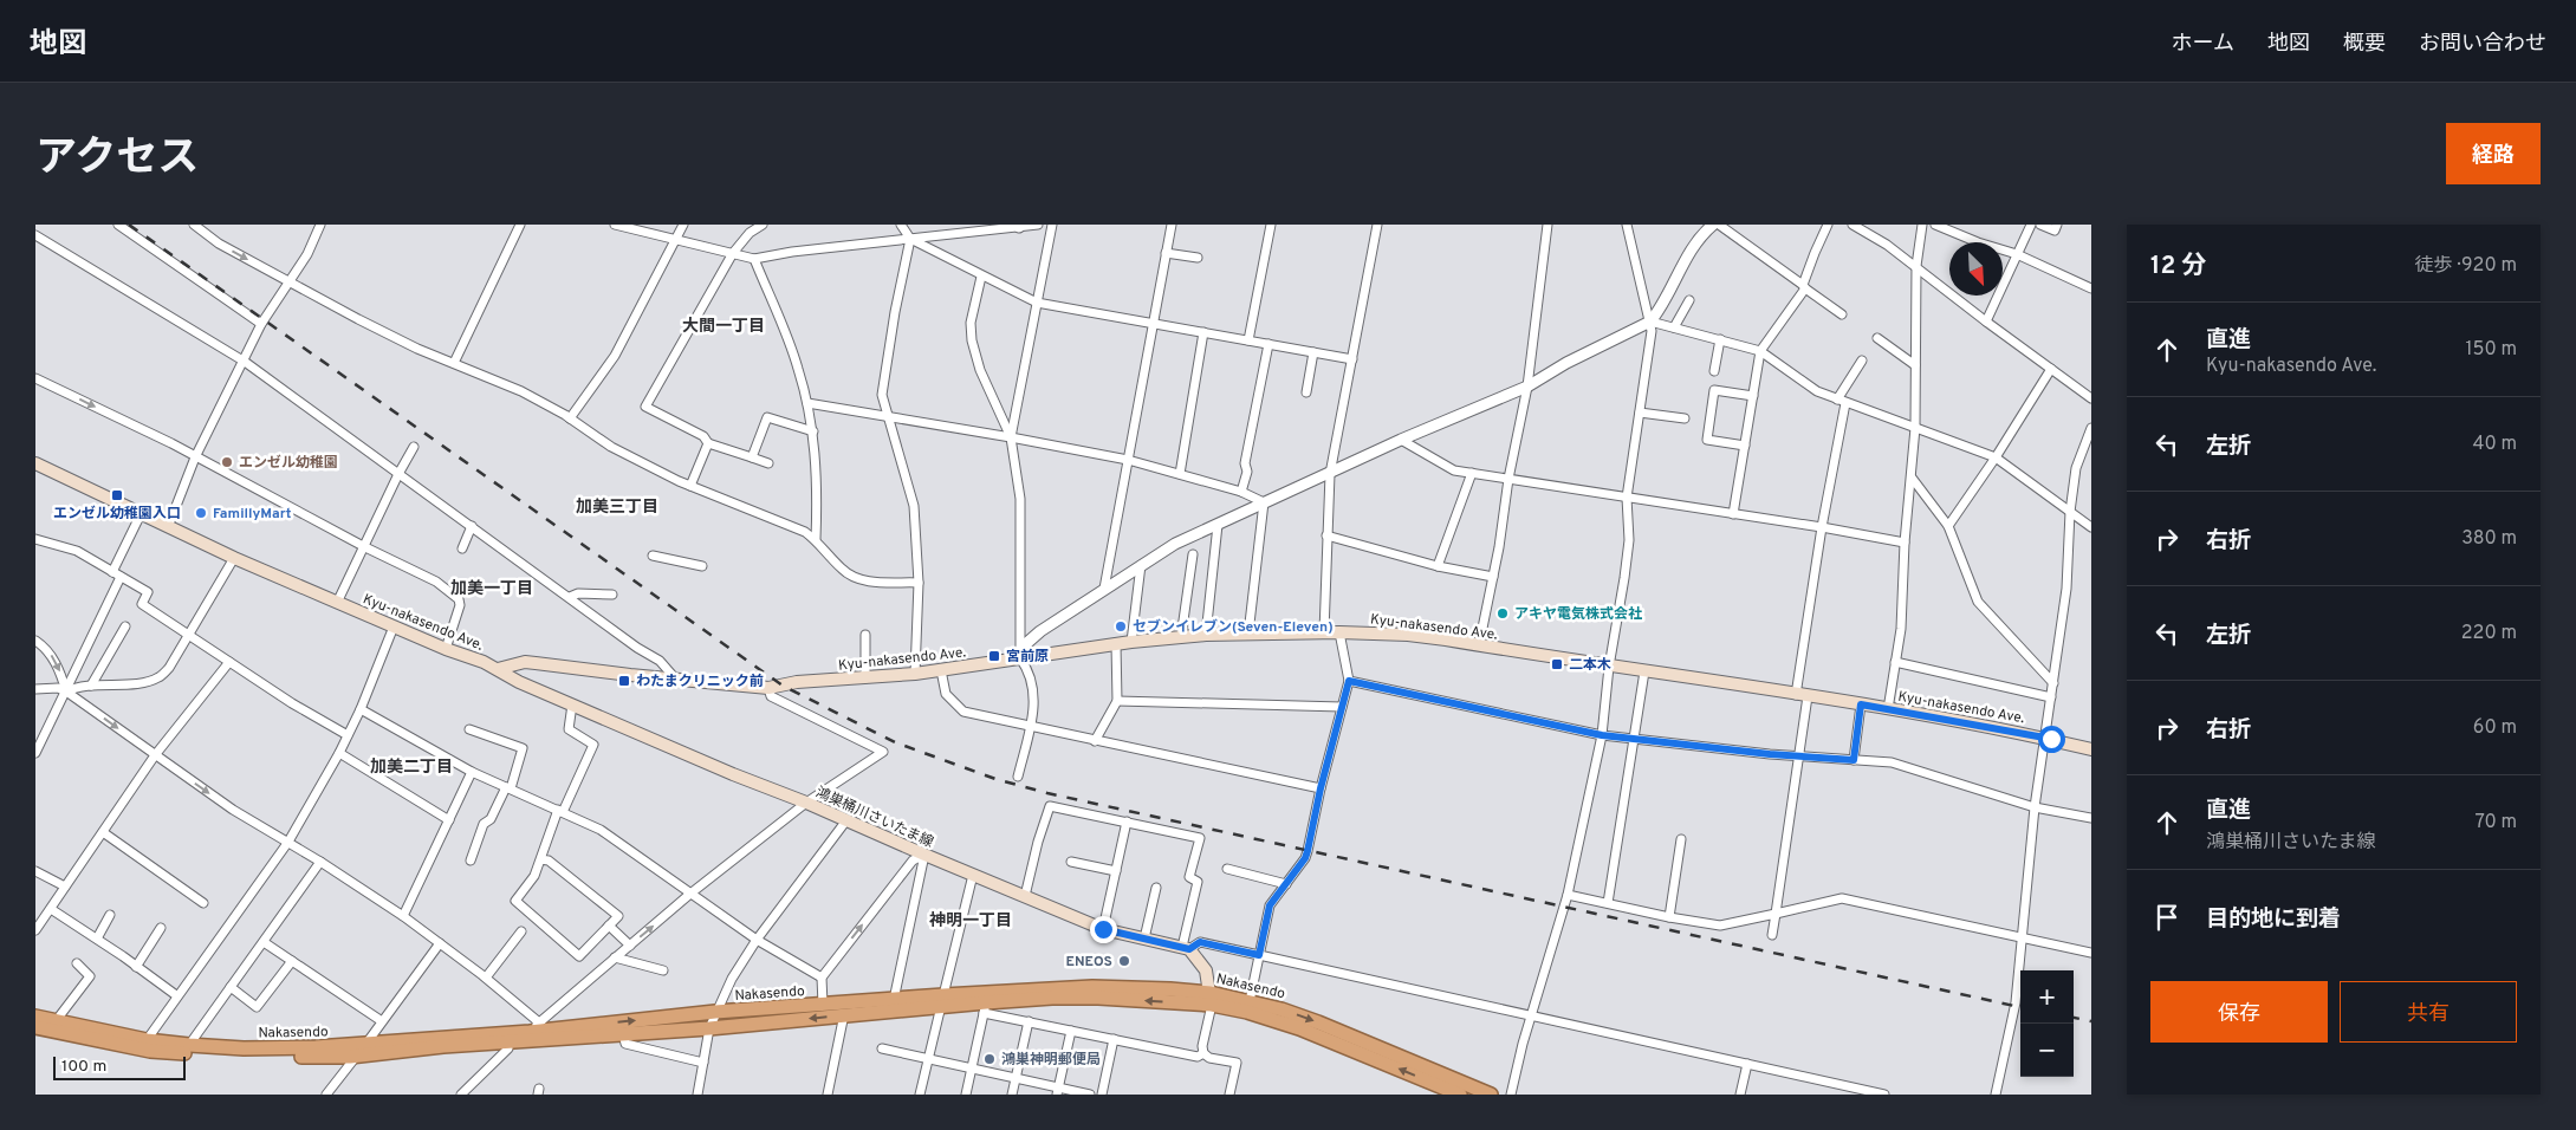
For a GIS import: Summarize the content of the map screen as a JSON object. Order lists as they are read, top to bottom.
{
  "streets": {
    "highway": ["Nakasendo"],
    "main road": ["Kyu-nakasendo Ave.", "鴻巣桶川さいたま線"]
  },
  "crossings": [
    ["Kyu-nakasendo Ave.", "鴻巣桶川さいたま線"]
  ],
  "districts": [
    "大間一丁目",
    "加美三丁目",
    "加美一丁目",
    "加美二丁目",
    "神明一丁目"
  ],
  "places": {
    "other": [
      "エンゼル幼稚園",
      "FamillyMart",
      "アキヤ電気株式会社",
      "セブンイレブン(Seven-Eleven)",
      "ENEOS",
      "鴻巣神明郵便局"
    ],
    "transit": [
      "エンゼル幼稚園入口",
      "宮前原",
      "二本木",
      "わたまクリニック前"
    ]
  },
  "scale_bar": "100 m",
  "north": "bottom right",
  "page": {
    "header": "地図",
    "nav": [
      "ホーム",
      "地図",
      "概要",
      "お問い合わせ"
    ],
    "title": "アクセス",
    "buttons": [
      "経路",
      ["保存", "共有"]
    ],
    "heading": ["12 分", "徒歩 · 920 m"],
    "list": [
      ["直進", "Kyu-nakasendo Ave.", "150 m"],
      ["左折", "40 m"],
      ["右折", "380 m"],
      ["左折", "220 m"],
      ["右折", "60 m"],
      ["直進", "鴻巣桶川さいたま線", "70 m"],
      "目的地に到着"
    ],
    "map_buttons": ["+", "−"],
    "scale": "100 m"
  }
}
